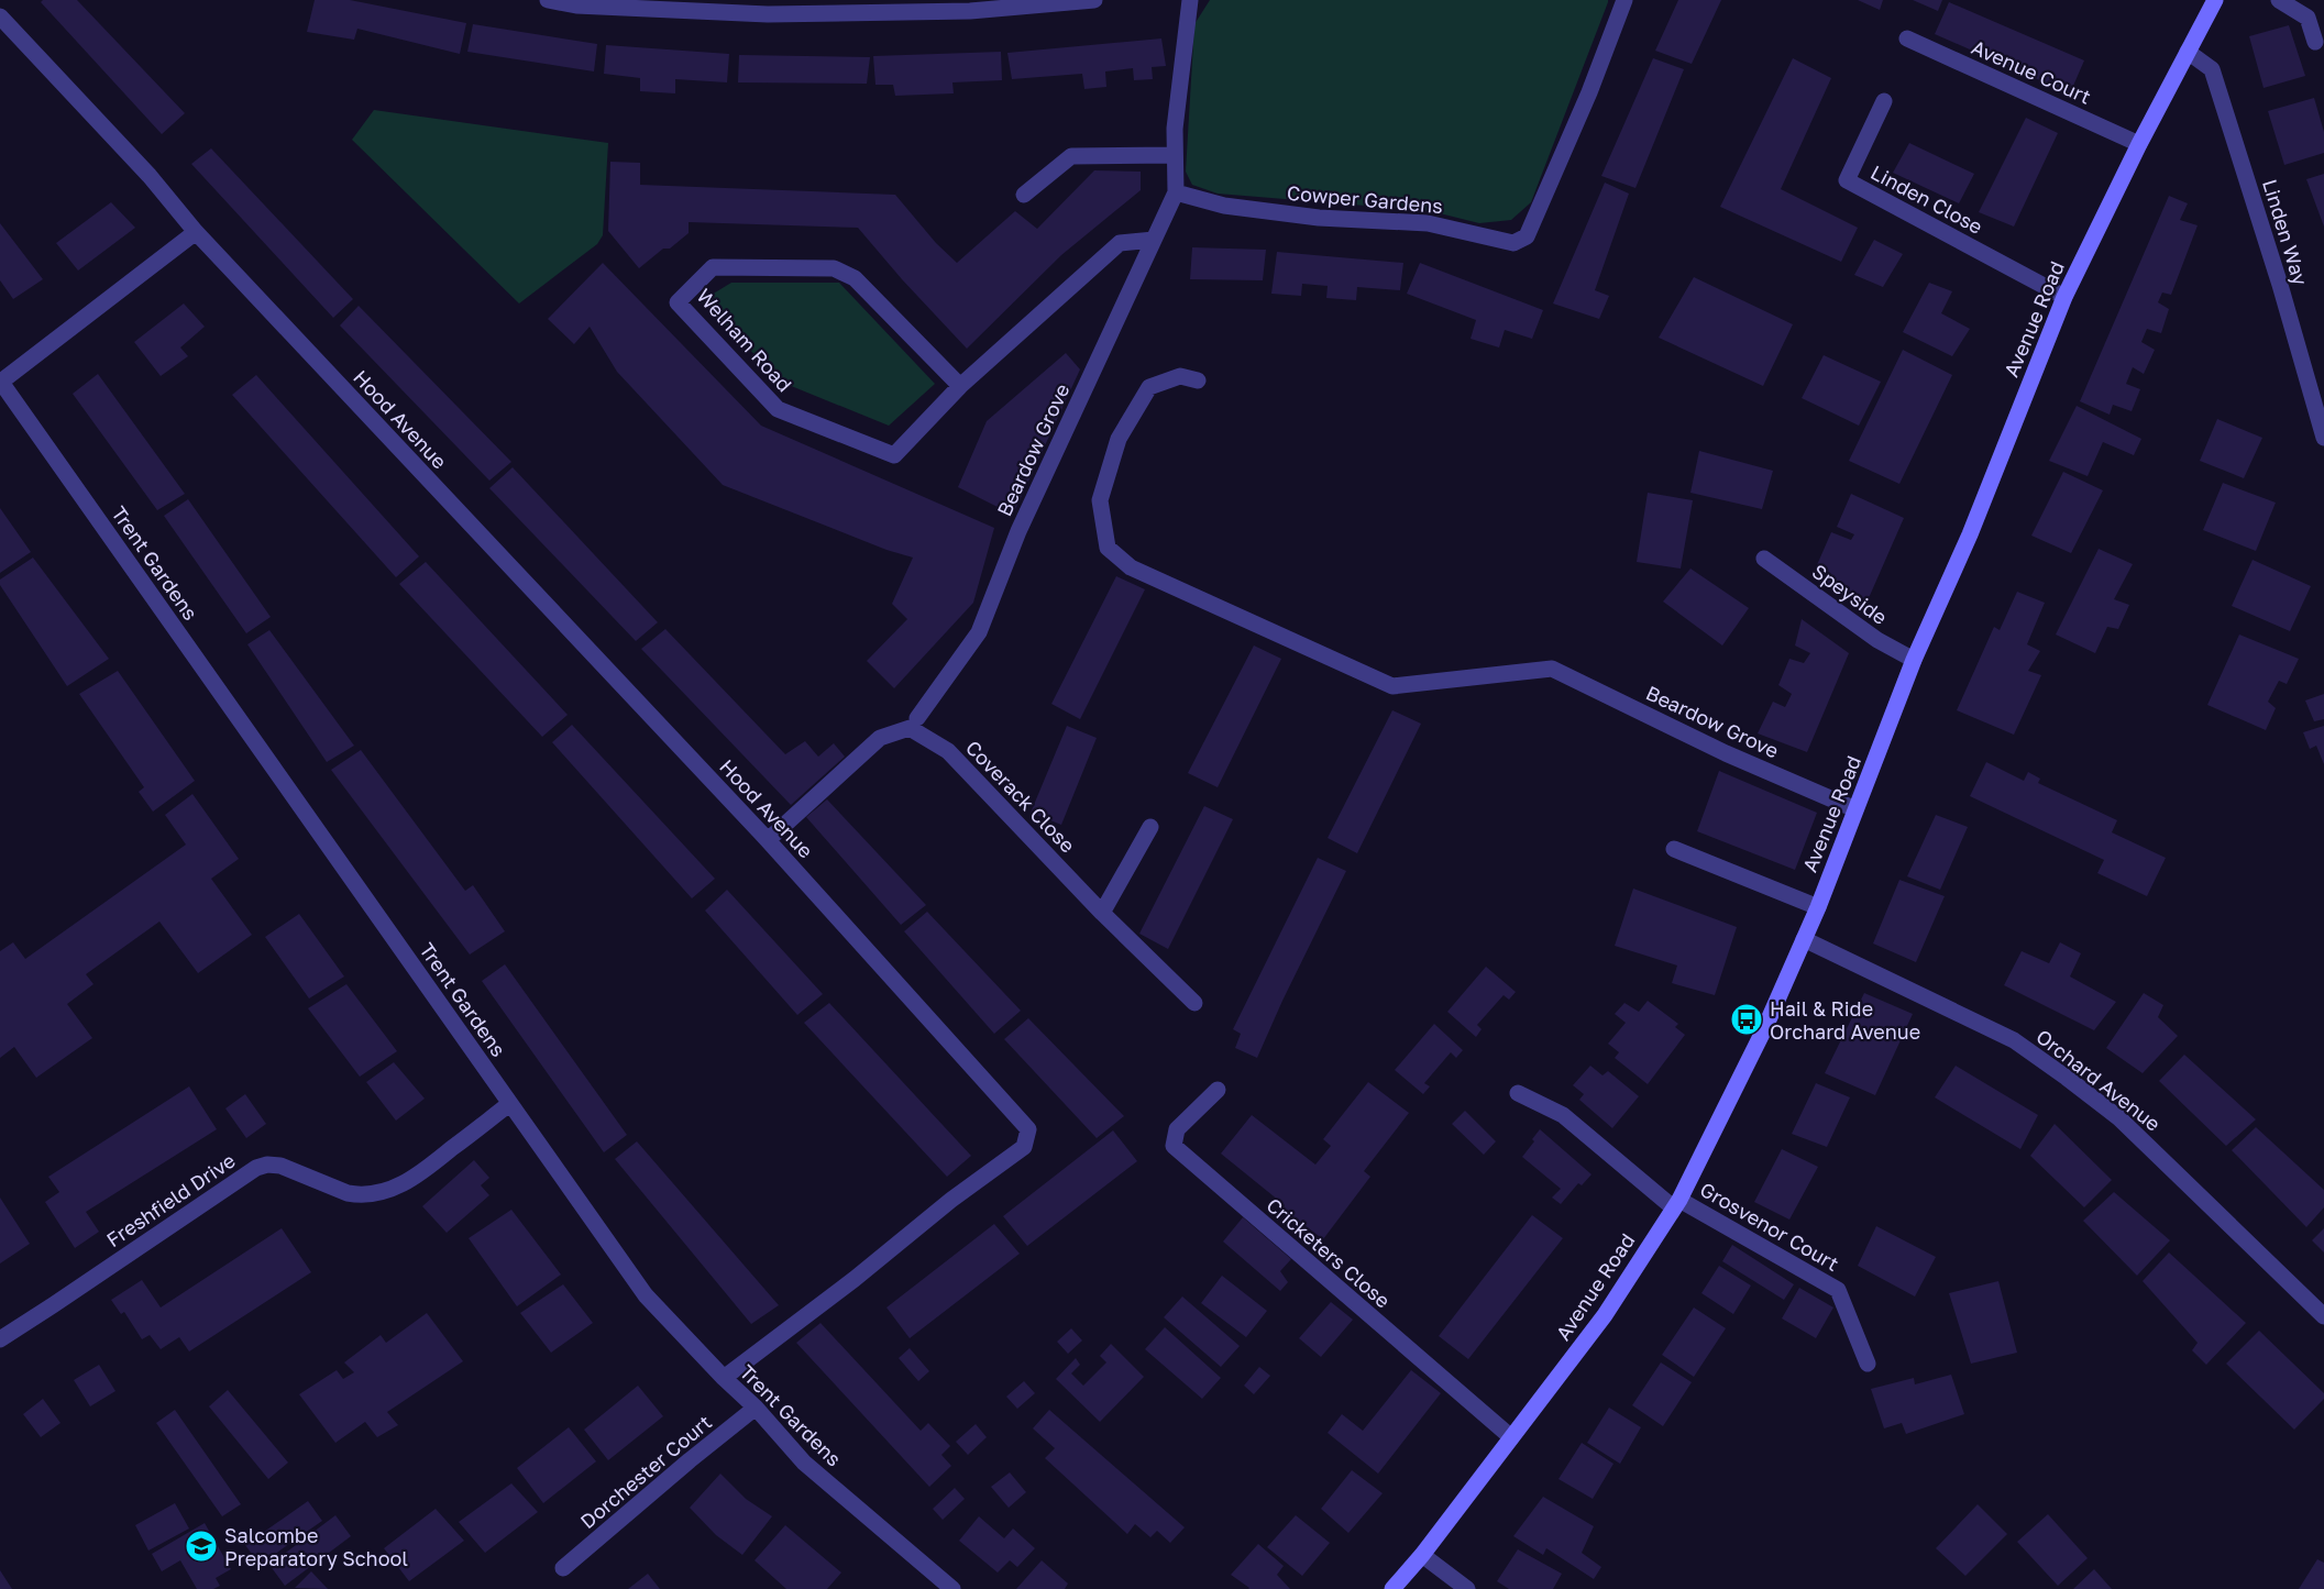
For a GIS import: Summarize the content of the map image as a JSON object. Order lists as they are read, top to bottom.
{
  "streets": {
    "street": [
      "Avenue Court",
      "Cowper Gardens",
      "Linden Close",
      "Linden Way",
      "Avenue Road",
      "Welham Road",
      "Hood Avenue",
      "Beardow Grove",
      "Trent Gardens",
      "Speyside",
      "Coverack Close",
      "Orchard Avenue",
      "Freshfield Drive",
      "Grosvenor Court",
      "Cricketers Close",
      "Dorchester Court"
    ]
  },
  "crossings": [
    ["Avenue Court", "Avenue Road"],
    ["Cowper Gardens", "Beardow Grove"],
    ["Linden Close", "Avenue Road"],
    ["Linden Way", "Avenue Road"],
    ["Avenue Road", "Beardow Grove"],
    ["Avenue Road", "Speyside"],
    ["Avenue Road", "Orchard Avenue"],
    ["Avenue Road", "Grosvenor Court"],
    ["Avenue Road", "Cricketers Close"],
    ["Welham Road", "Beardow Grove"],
    ["Hood Avenue", "Trent Gardens"],
    ["Hood Avenue", "Coverack Close"],
    ["Trent Gardens", "Freshfield Drive"],
    ["Trent Gardens", "Dorchester Court"]
  ],
  "places": {
    "bus stop": ["Hail & Ride Orchard Avenue"],
    "school or university": ["Salcombe Preparatory School"]
  }
}
